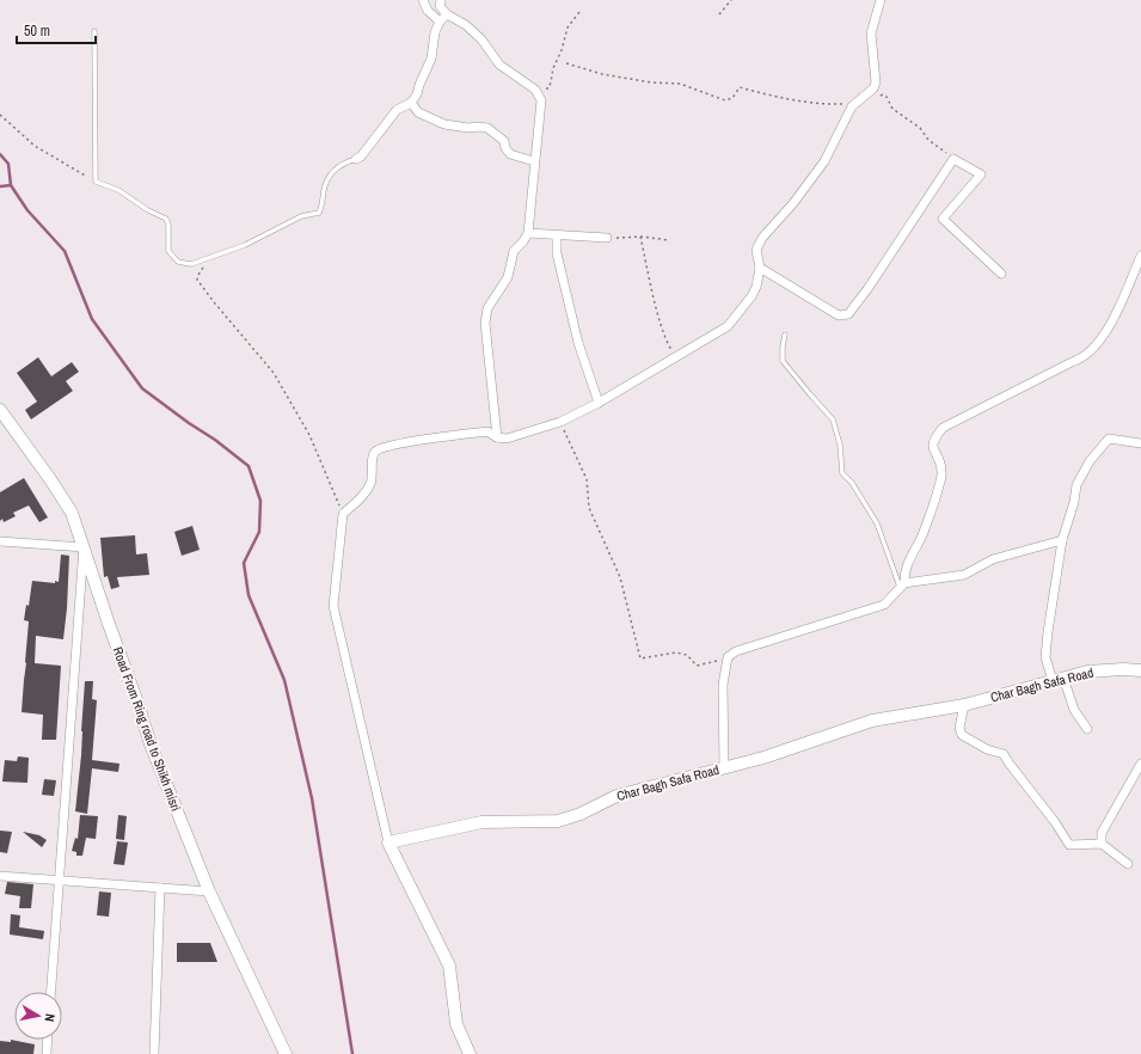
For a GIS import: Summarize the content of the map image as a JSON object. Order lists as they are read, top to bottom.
{
  "streets": {
    "street": ["Char Bagh Safa Road", "Road From Ring road to Shikh misri"]
  },
  "scale_bar": "50 m",
  "north": "right"
}
